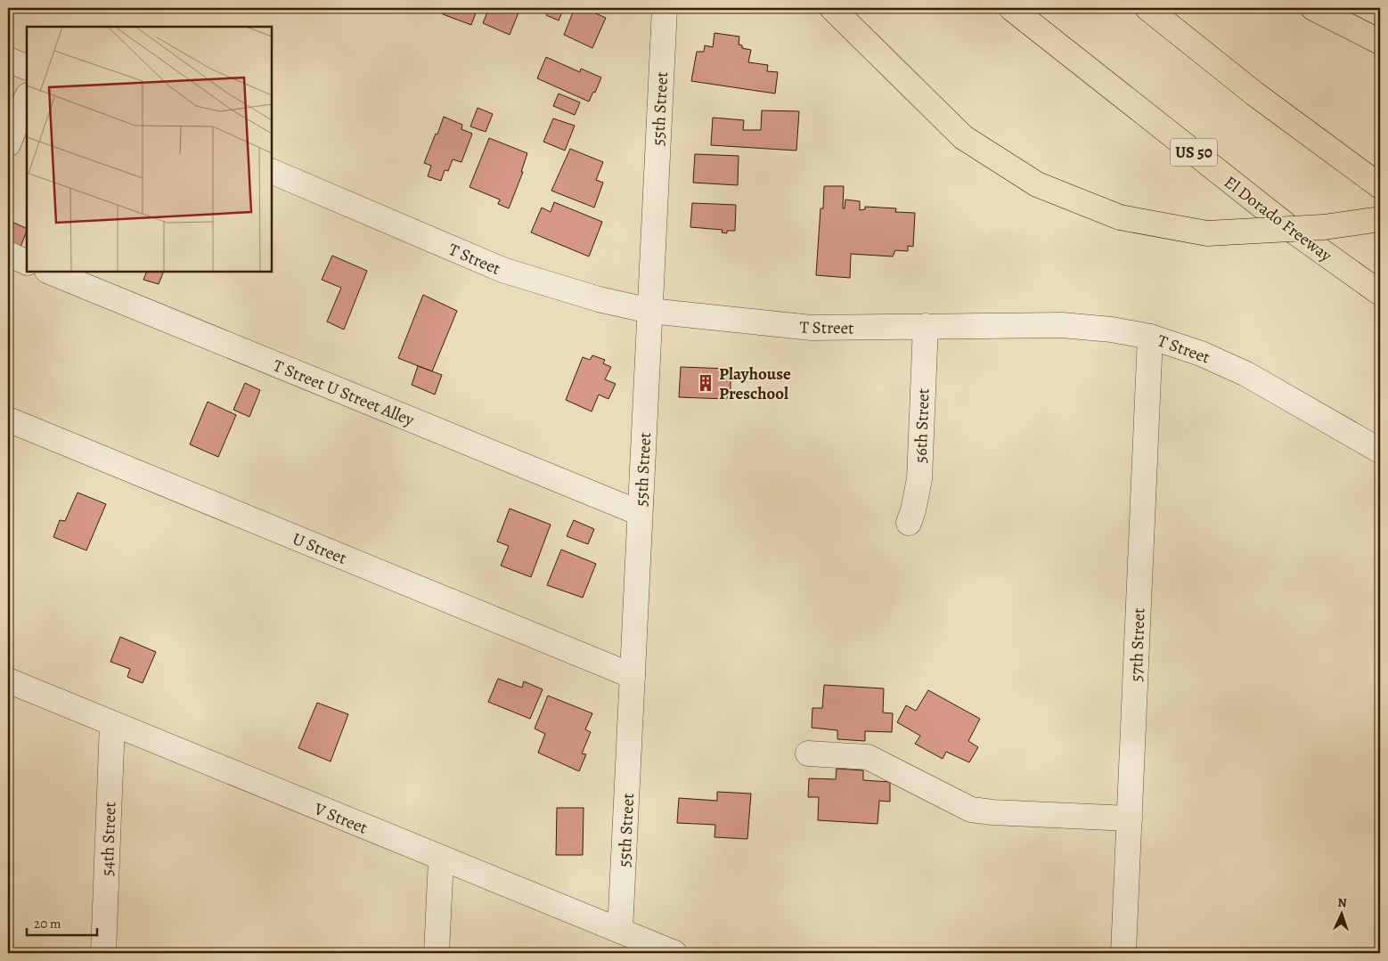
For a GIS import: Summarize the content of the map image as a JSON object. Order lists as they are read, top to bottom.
{
  "streets": {
    "highway": ["US 50", "El Dorado Freeway"],
    "street": [
      "55th Street",
      "T Street",
      "T Street U Street Alley",
      "56th Street",
      "U Street",
      "57th Street",
      "V Street",
      "54th Street"
    ]
  },
  "crossings": [
    ["55th Street", "T Street"],
    ["55th Street", "T Street U Street Alley"],
    ["55th Street", "U Street"],
    ["55th Street", "V Street"],
    ["T Street", "56th Street"],
    ["T Street", "57th Street"],
    ["V Street", "54th Street"]
  ],
  "places": {
    "building": ["Playhouse Preschool"]
  },
  "scale_bar": "20 m",
  "north": "top"
}
